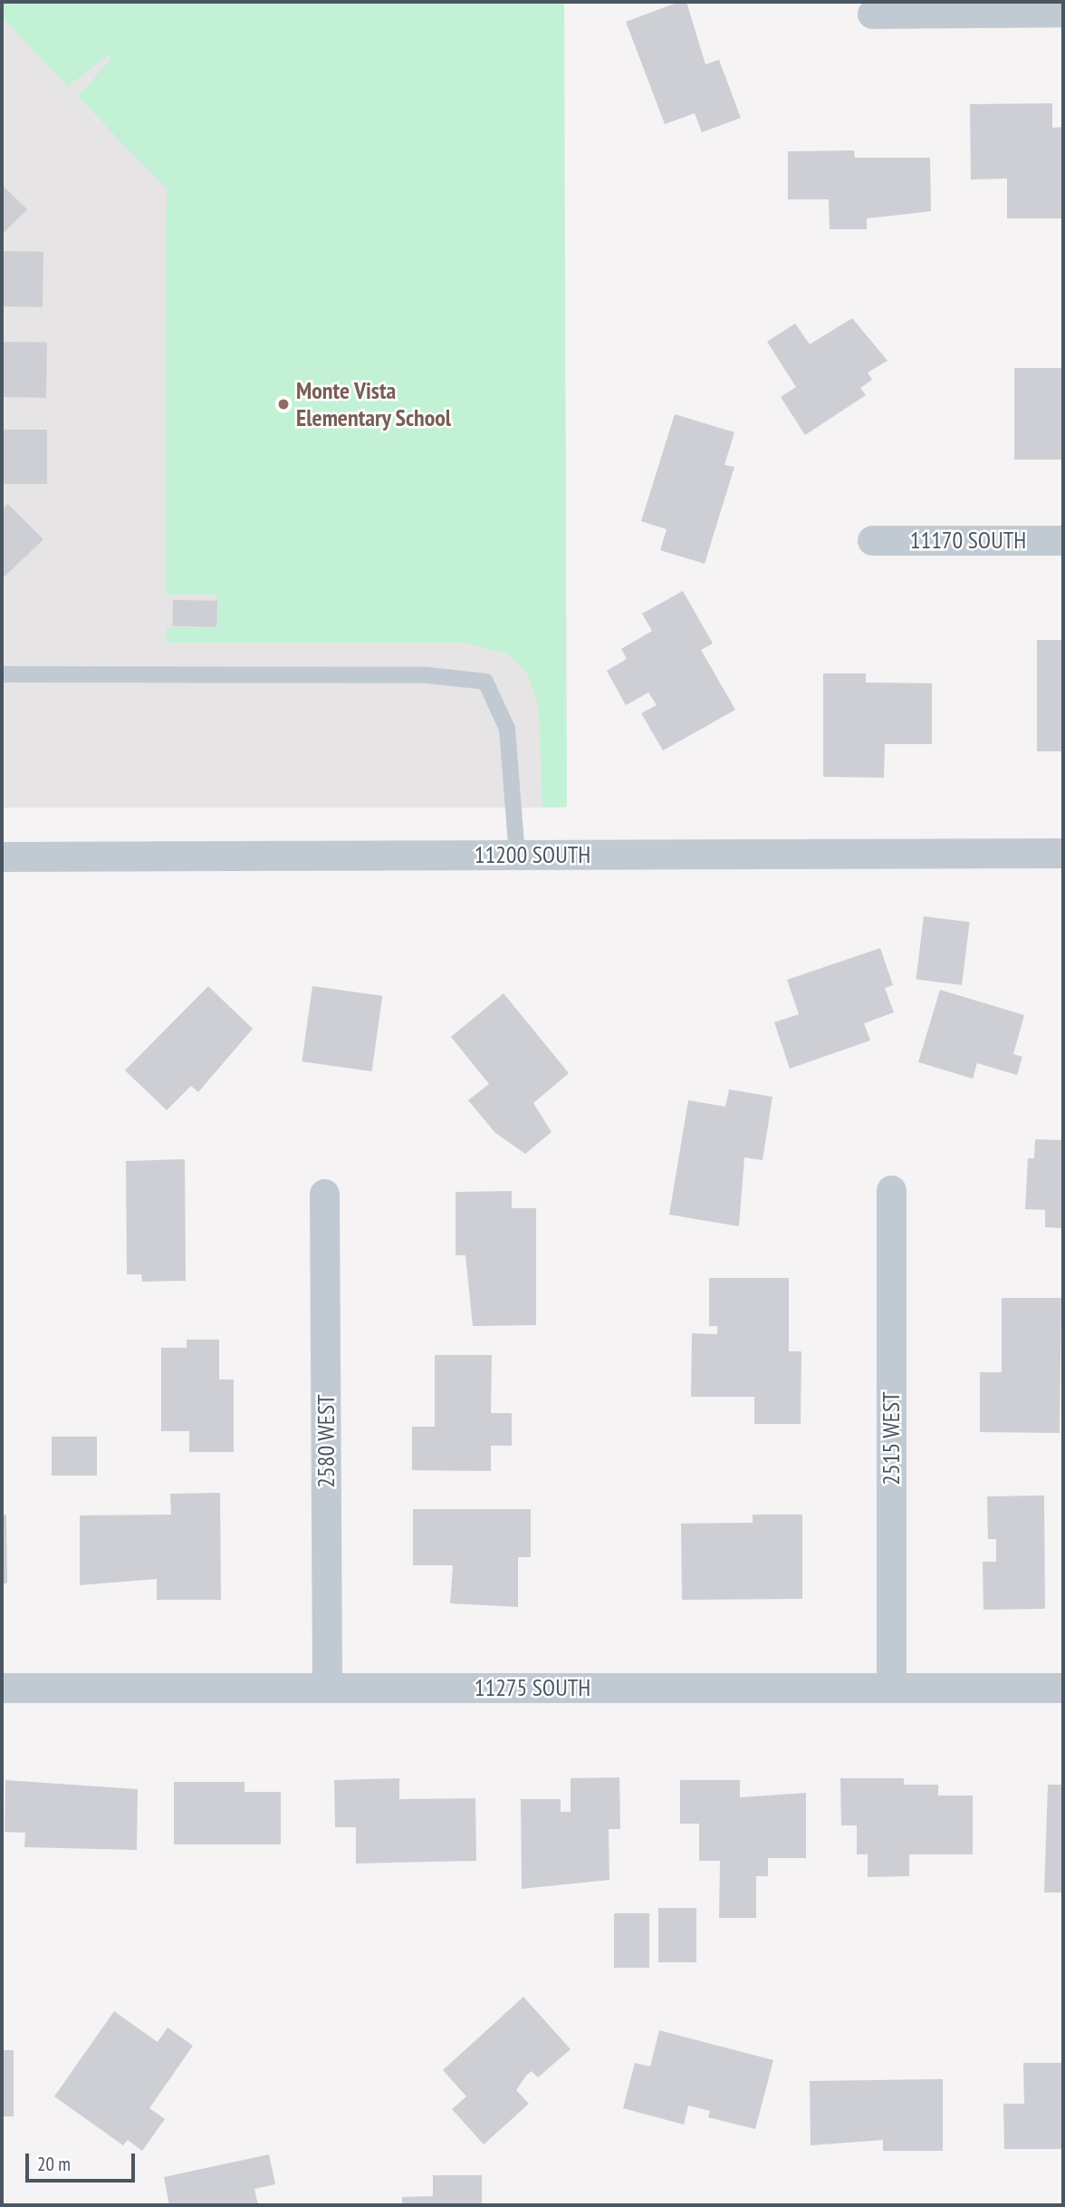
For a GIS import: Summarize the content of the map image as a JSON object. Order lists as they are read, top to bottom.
{
  "streets": {
    "street": [
      "11170 SOUTH",
      "11200 SOUTH",
      "2515 WEST",
      "2580 WEST",
      "11275 SOUTH"
    ]
  },
  "crossings": [
    ["2515 WEST", "11275 SOUTH"],
    ["2580 WEST", "11275 SOUTH"]
  ],
  "places": ["Monte Vista Elementary School"],
  "scale_bar": "20 m"
}
